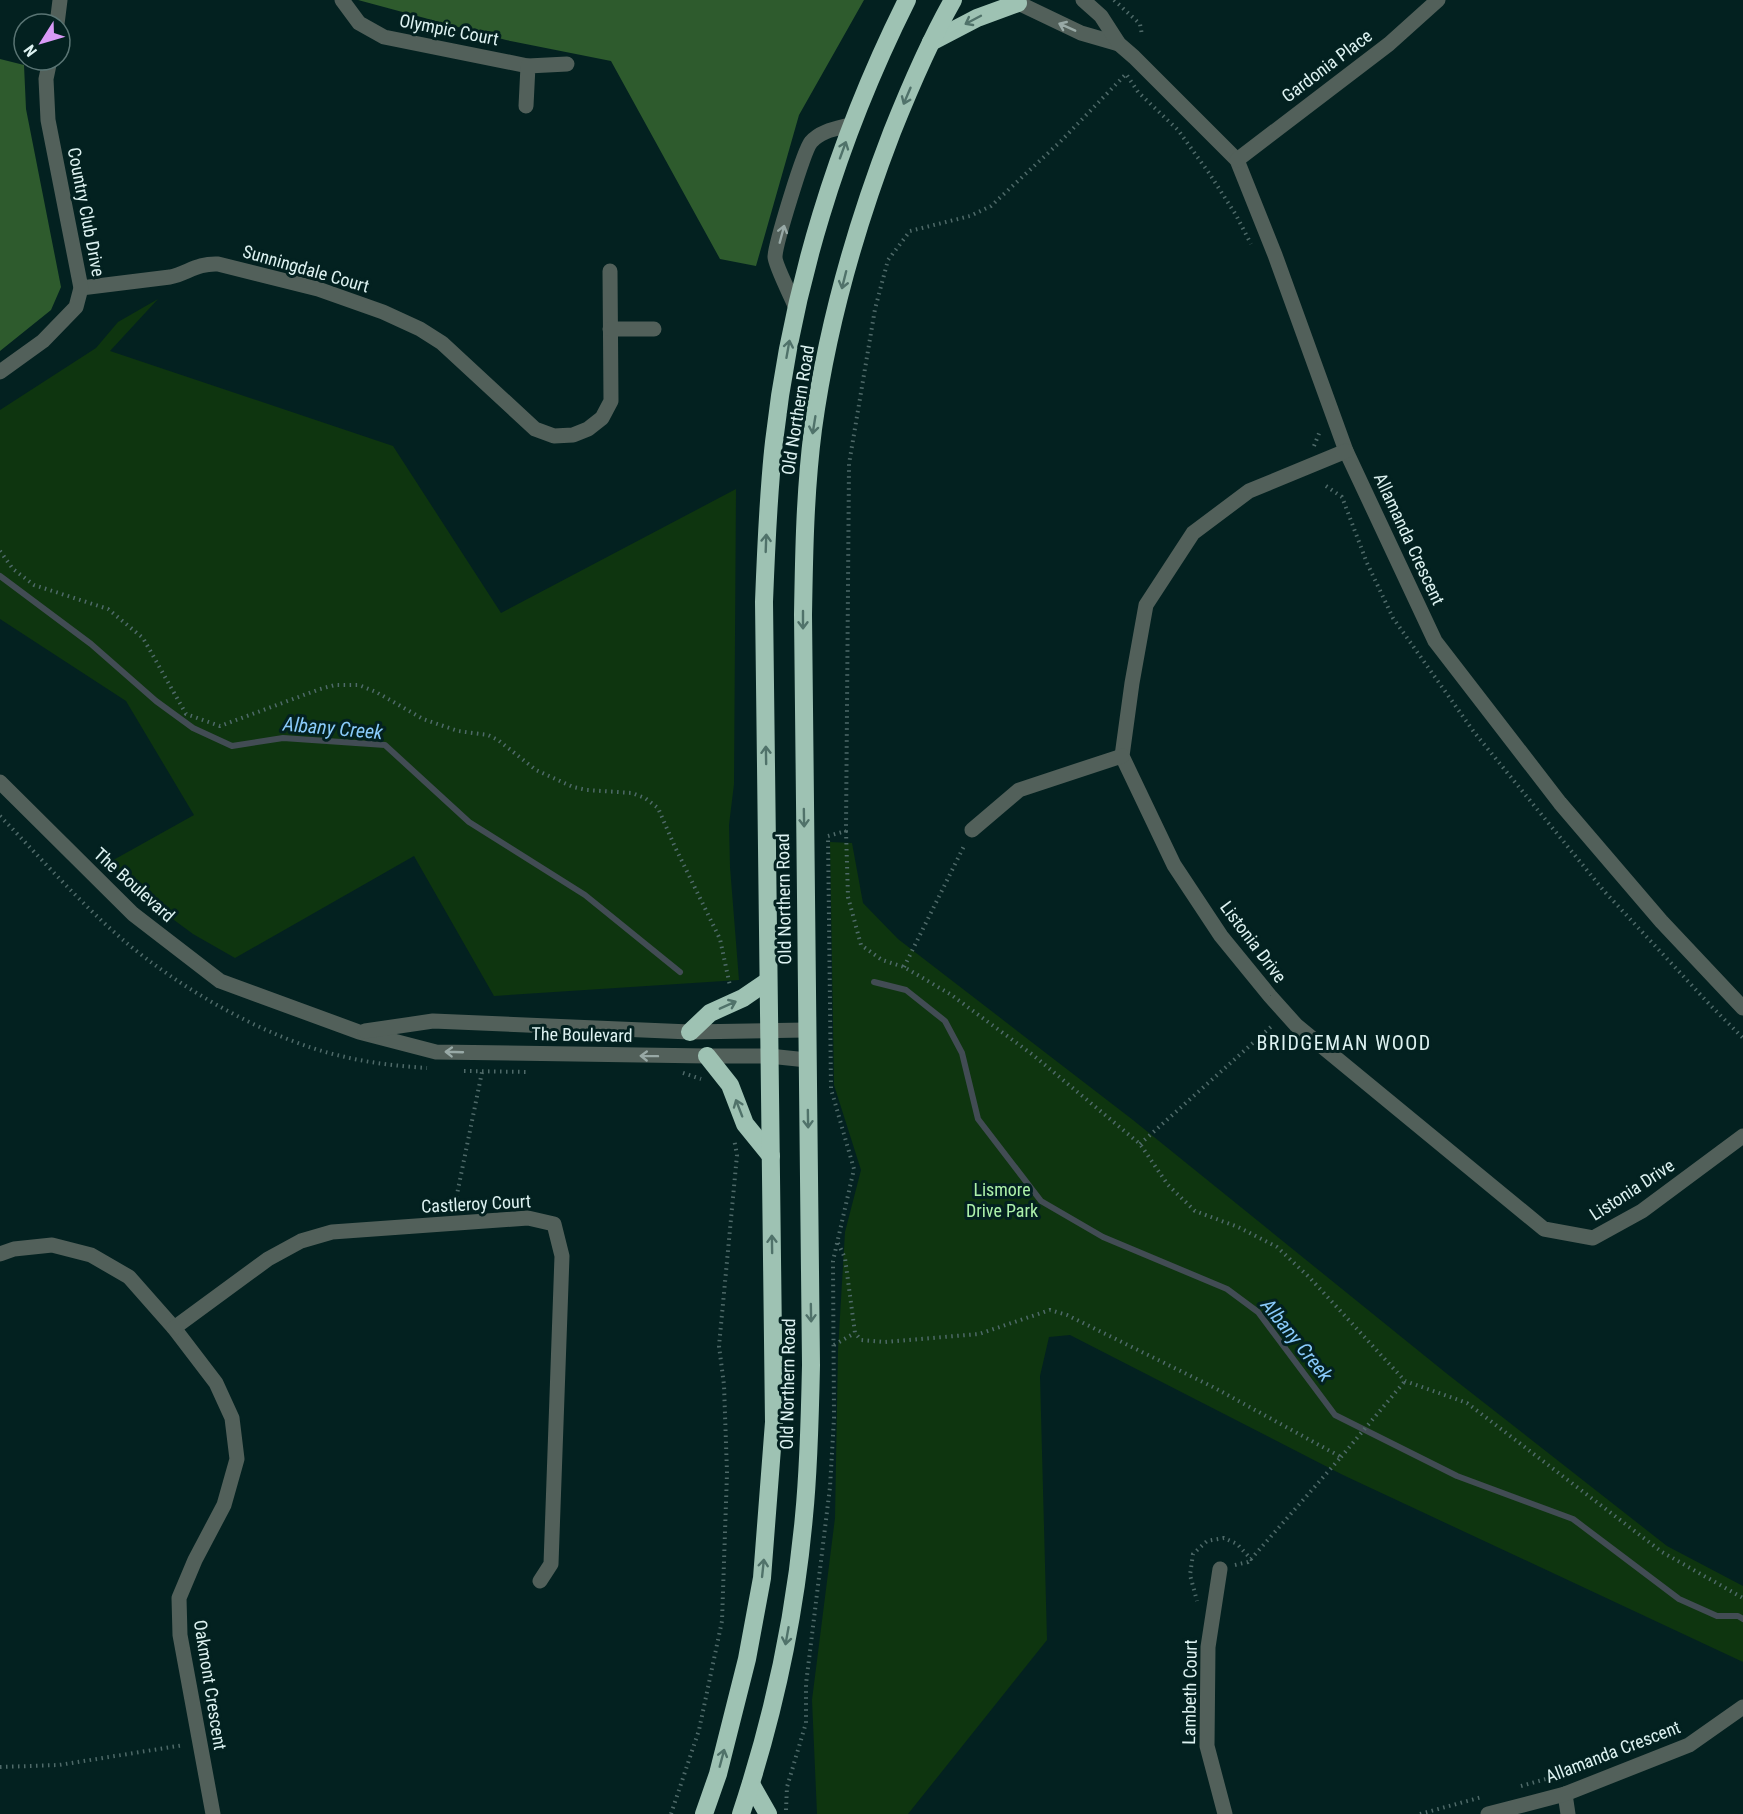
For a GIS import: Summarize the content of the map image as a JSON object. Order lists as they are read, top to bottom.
{
  "streets": {
    "highway": ["Old Northern Road"],
    "street": [
      "Olympic Court",
      "Gardonia Place",
      "Country Club Drive",
      "Sunningdale Court",
      "Allamanda Crescent",
      "The Boulevard",
      "Listonia Drive",
      "Castleroy Court",
      "Oakmont Crescent",
      "Lambeth Court"
    ]
  },
  "crossings": [
    ["Gardonia Place", "Allamanda Crescent"],
    ["Country Club Drive", "Sunningdale Court"],
    ["Old Northern Road", "The Boulevard"],
    ["Castleroy Court", "Oakmont Crescent"]
  ],
  "districts": ["BRIDGEMAN WOOD"],
  "water": ["Albany Creek"],
  "parks": ["Lismore Drive Park"],
  "north": "bottom left"
}
